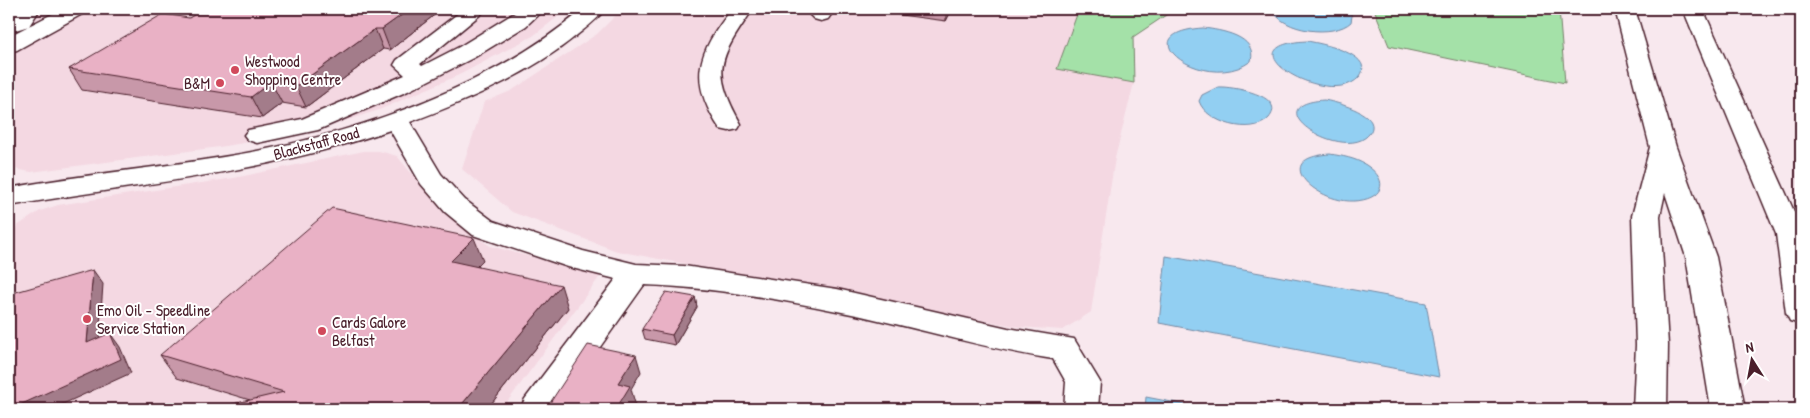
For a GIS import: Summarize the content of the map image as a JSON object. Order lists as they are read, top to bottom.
{
  "streets": {
    "main road": ["Blackstaff Road"]
  },
  "places": [
    "Westwood Shopping Centre",
    "B&M",
    "Emo Oil - Speedline Service Station",
    "Cards Galore Belfast"
  ],
  "north": "top"
}
